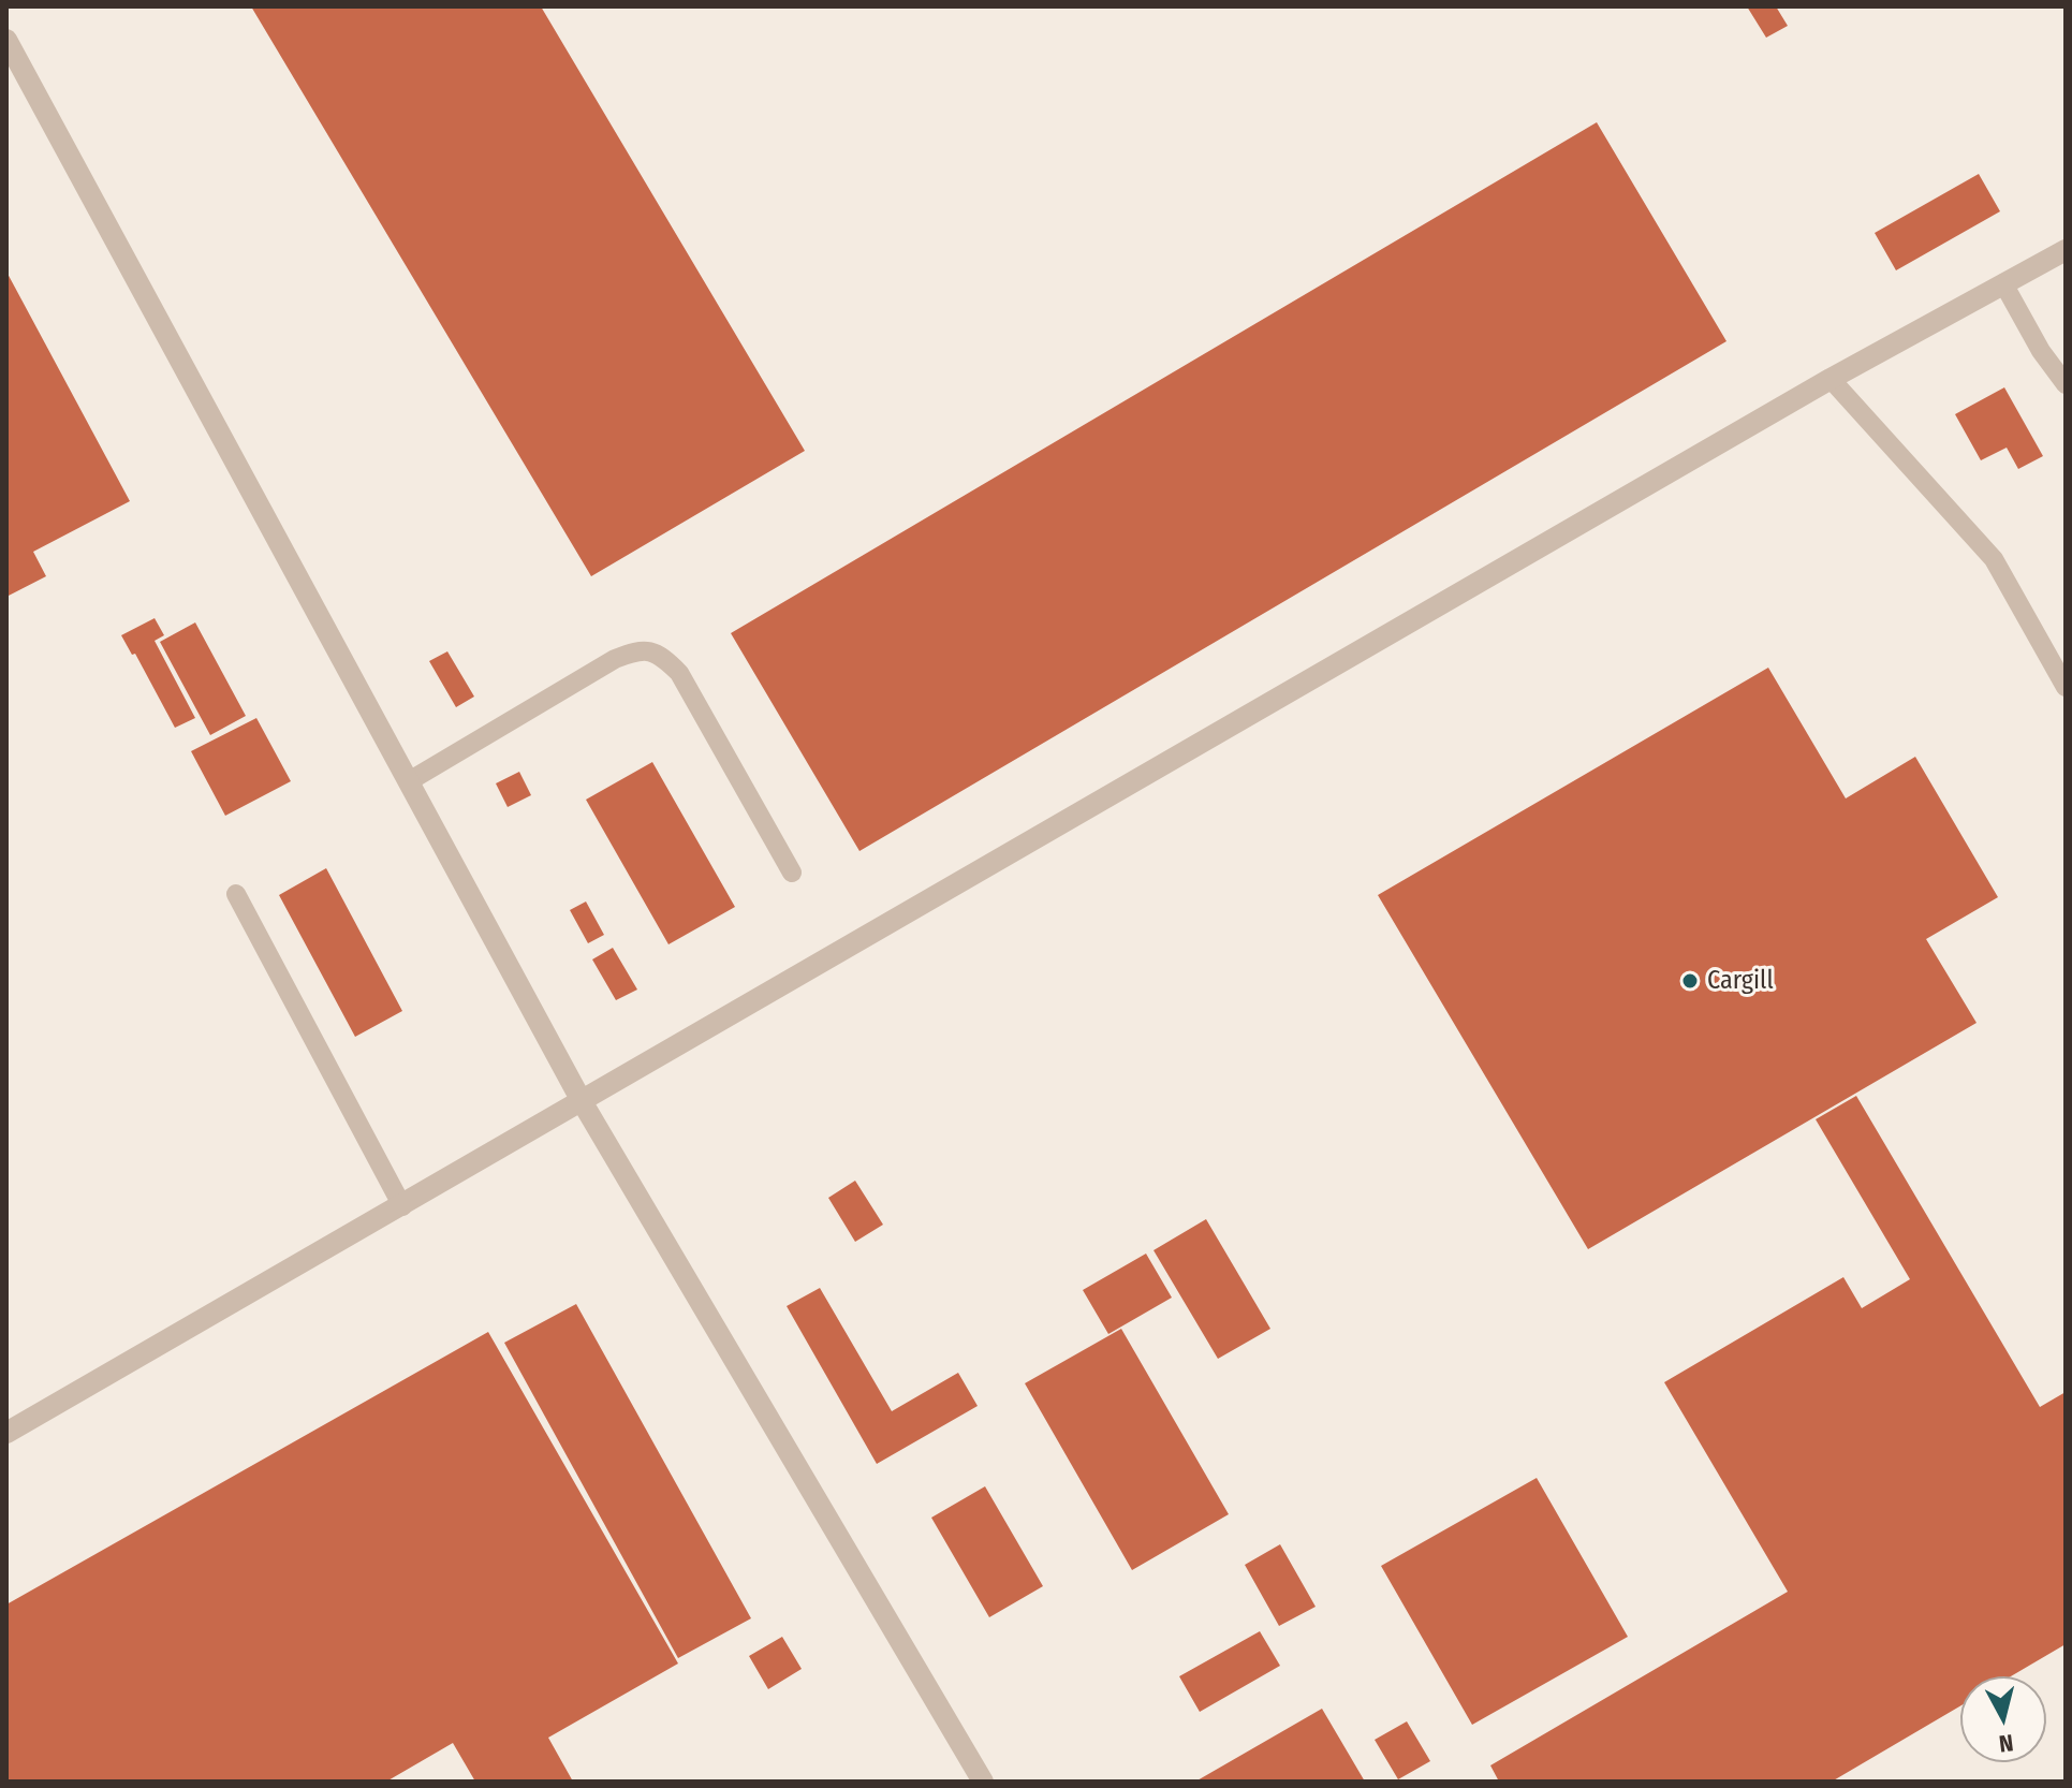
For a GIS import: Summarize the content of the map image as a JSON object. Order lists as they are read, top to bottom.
{
  "places": ["Cargill"],
  "north": "bottom"
}
